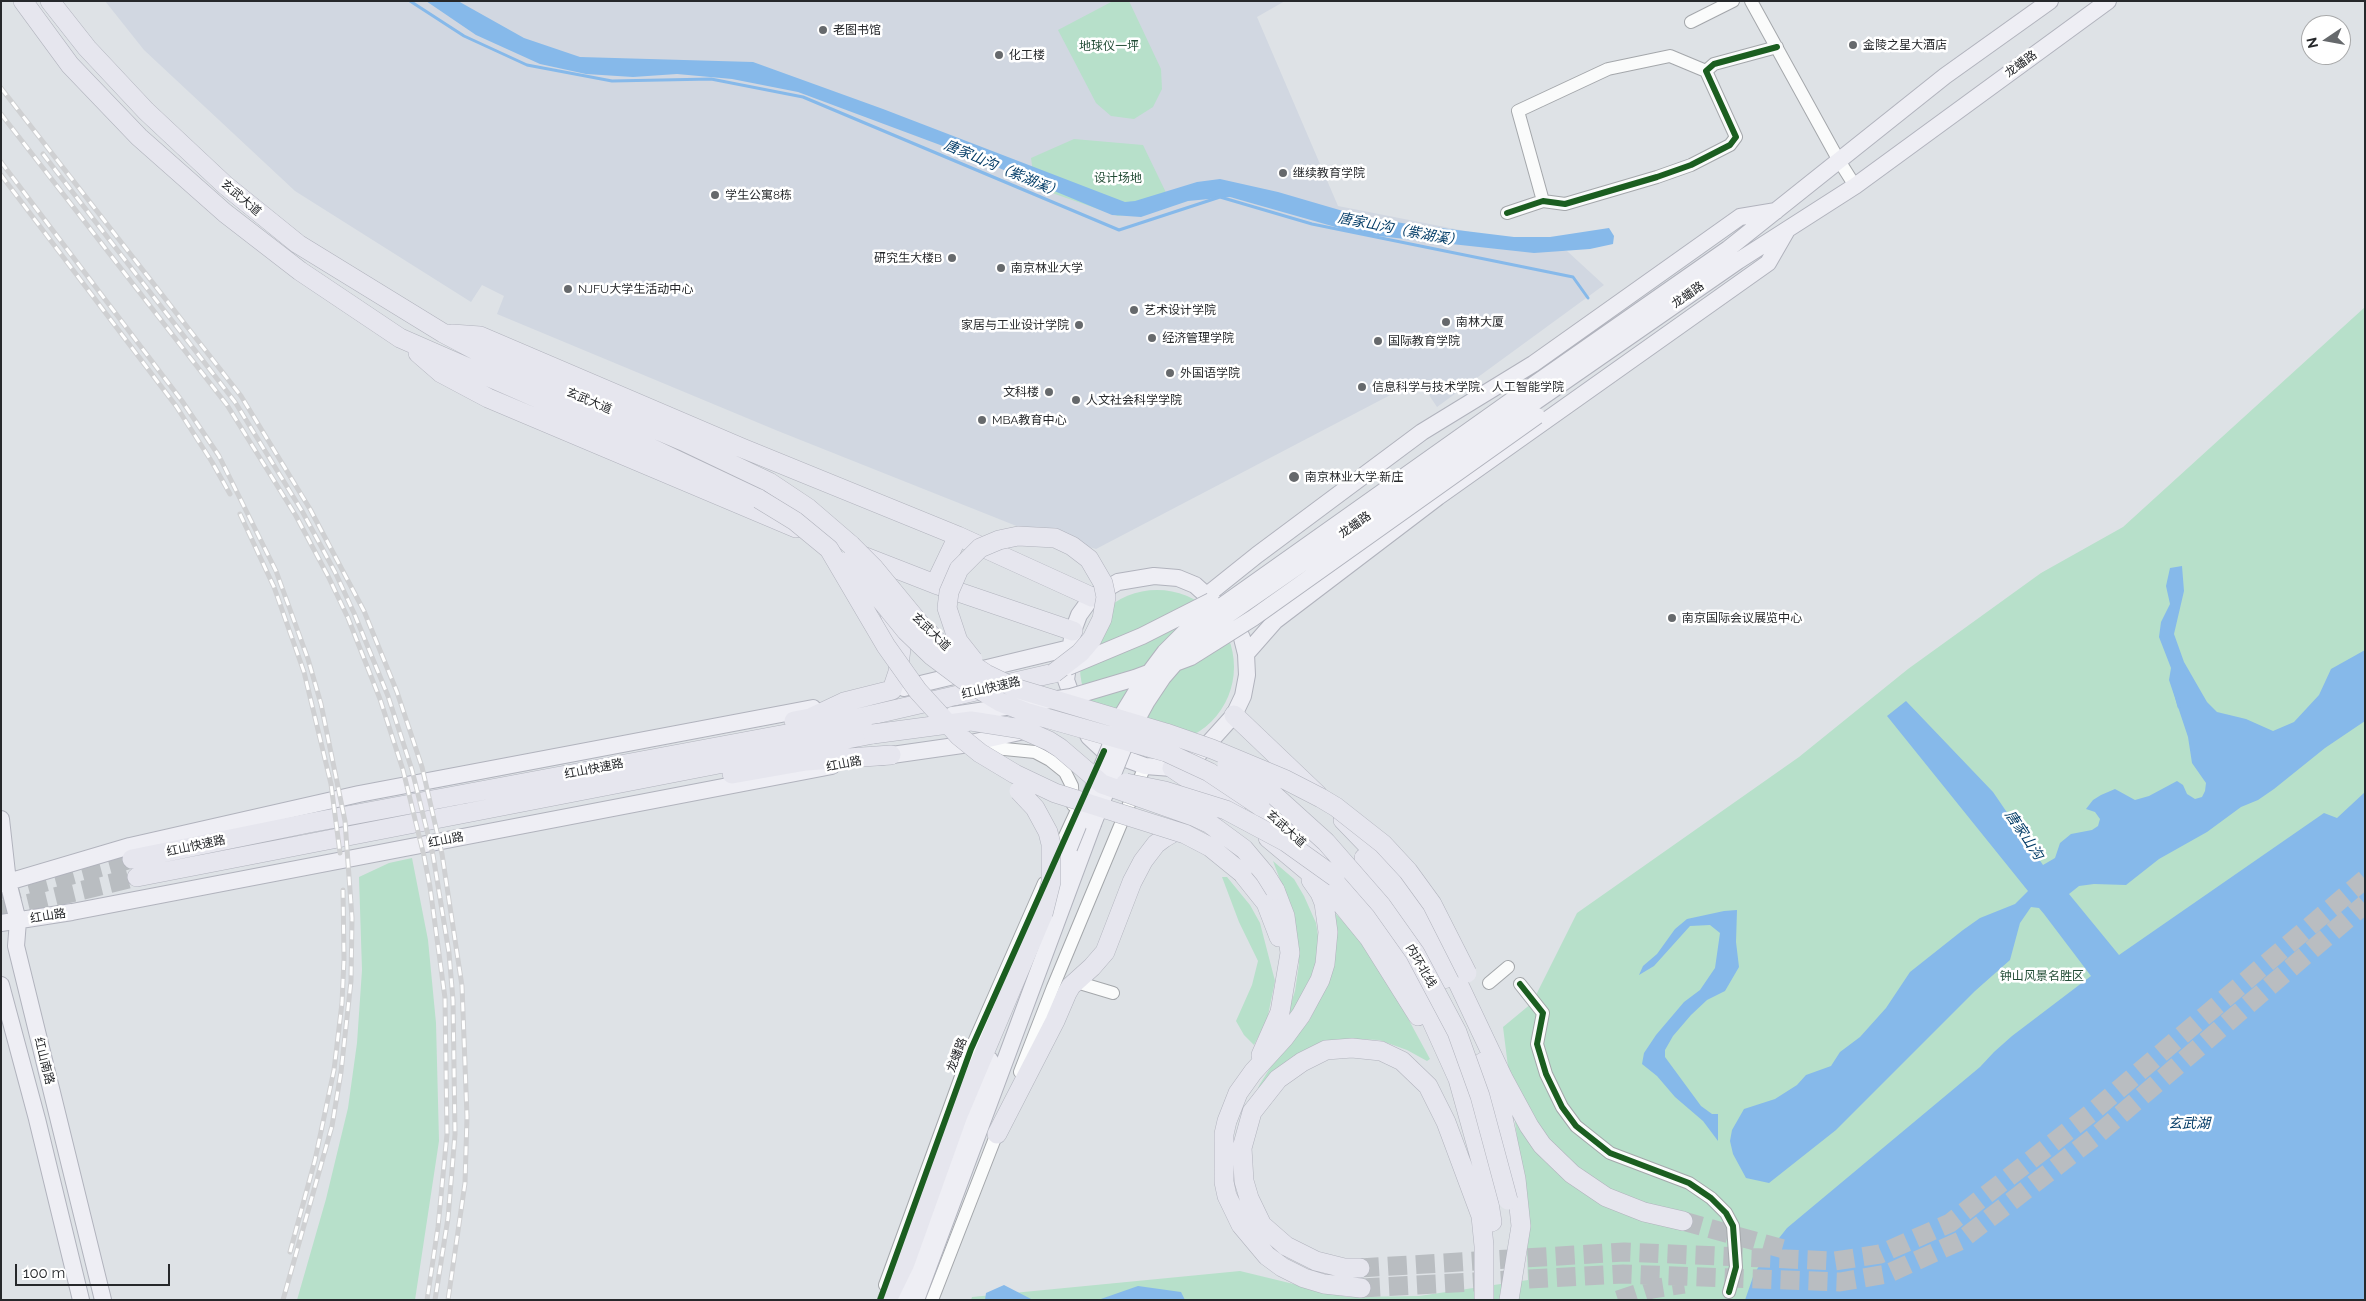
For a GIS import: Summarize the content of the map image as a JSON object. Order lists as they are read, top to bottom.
{
  "streets": {
    "highway": ["玄武大道", "红山快速路", "内环北线"],
    "main road": ["龙蟠路", "红山路", "红山南路"]
  },
  "crossings": [
    ["玄武大道", "内环北线"],
    ["红山路", "红山南路"]
  ],
  "water": ["唐家山沟（紫湖溪）", "唐家山沟", "玄武湖"],
  "parks": ["地球仪一坪", "设计场地", "钟山风景名胜区"],
  "places": [
    "老图书馆",
    "金陵之星大酒店",
    "化工楼",
    "继续教育学院",
    "学生公寓8栋",
    "研究生大楼B",
    "南京林业大学",
    "NJFU大学生活动中心",
    "艺术设计学院",
    "南林大厦",
    "家居与工业设计学院",
    "经济管理学院",
    "国际教育学院",
    "外国语学院",
    "信息科学与技术学院、人工智能学院",
    "文科楼",
    "人文社会科学学院",
    "MBA教育中心",
    "南京林业大学·新庄",
    "南京国际会议展览中心"
  ],
  "scale_bar": "100 m",
  "north": "left"
}
